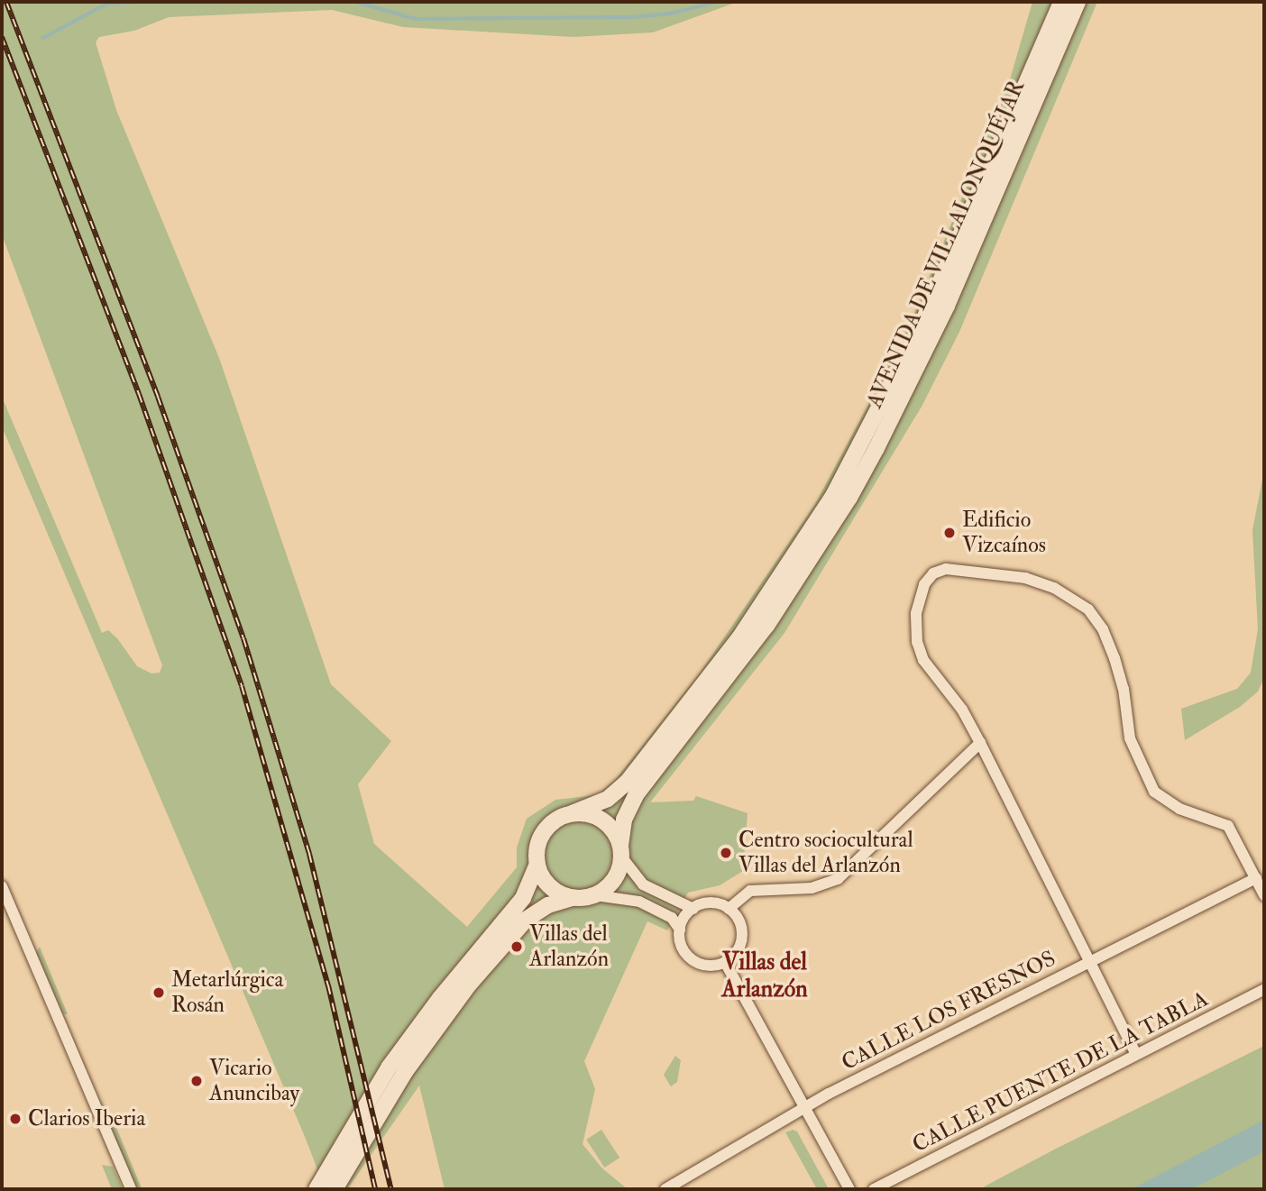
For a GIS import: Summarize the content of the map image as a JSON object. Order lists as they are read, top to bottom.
{
  "streets": {
    "street": ["AVENIDA DE VILLALONQUÉJAR", "CALLE LOS FRESNOS", "CALLE PUENTE DE LA TABLA"]
  },
  "districts": ["Villas del Arlanzón"],
  "places": [
    "Edificio Vizcaínos",
    "Centro sociocultural Villas del Arlanzón",
    "Villas del Arlanzón",
    "Metarlúrgica Rosán",
    "Vicario Anuncibay",
    "Clarios Iberia"
  ]
}
